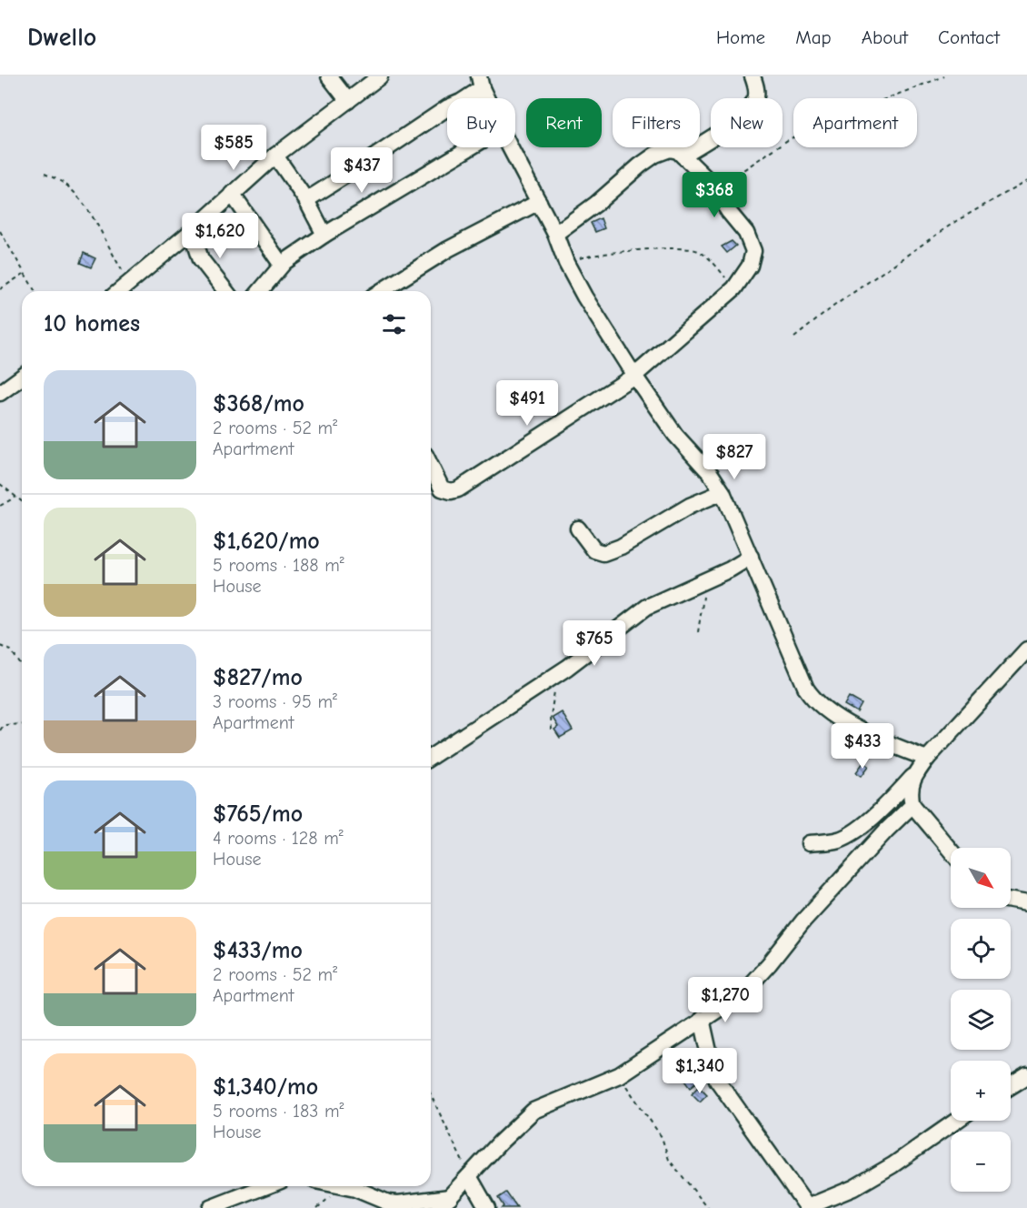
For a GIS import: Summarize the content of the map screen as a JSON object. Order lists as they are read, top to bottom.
{
  "north": "bottom right",
  "page": {
    "header": "Dwello",
    "nav": [
      "Home",
      "Map",
      "About",
      "Contact"
    ],
    "chip": [
      "Buy",
      "Rent",
      "Filters",
      "New",
      "Apartment"
    ],
    "price": [
      "$585",
      "$437",
      "$368",
      "$1,620",
      "$491",
      "$827",
      "$765",
      "$433",
      "$1,270",
      "$1,340"
    ],
    "heading": "10 homes",
    "list": [
      {
        "name": "$368/mo",
        "note": "2 rooms · 52 m² · Apartment"
      },
      {
        "name": "$1,620/mo",
        "note": "5 rooms · 188 m² · House"
      },
      {
        "name": "$827/mo",
        "note": "3 rooms · 95 m² · Apartment"
      },
      {
        "name": "$765/mo",
        "note": "4 rooms · 128 m² · House"
      },
      {
        "name": "$433/mo",
        "note": "2 rooms · 52 m² · Apartment"
      },
      {
        "name": "$1,340/mo",
        "note": "5 rooms · 183 m² · House"
      }
    ],
    "map_buttons": ["+", "−"]
  }
}
